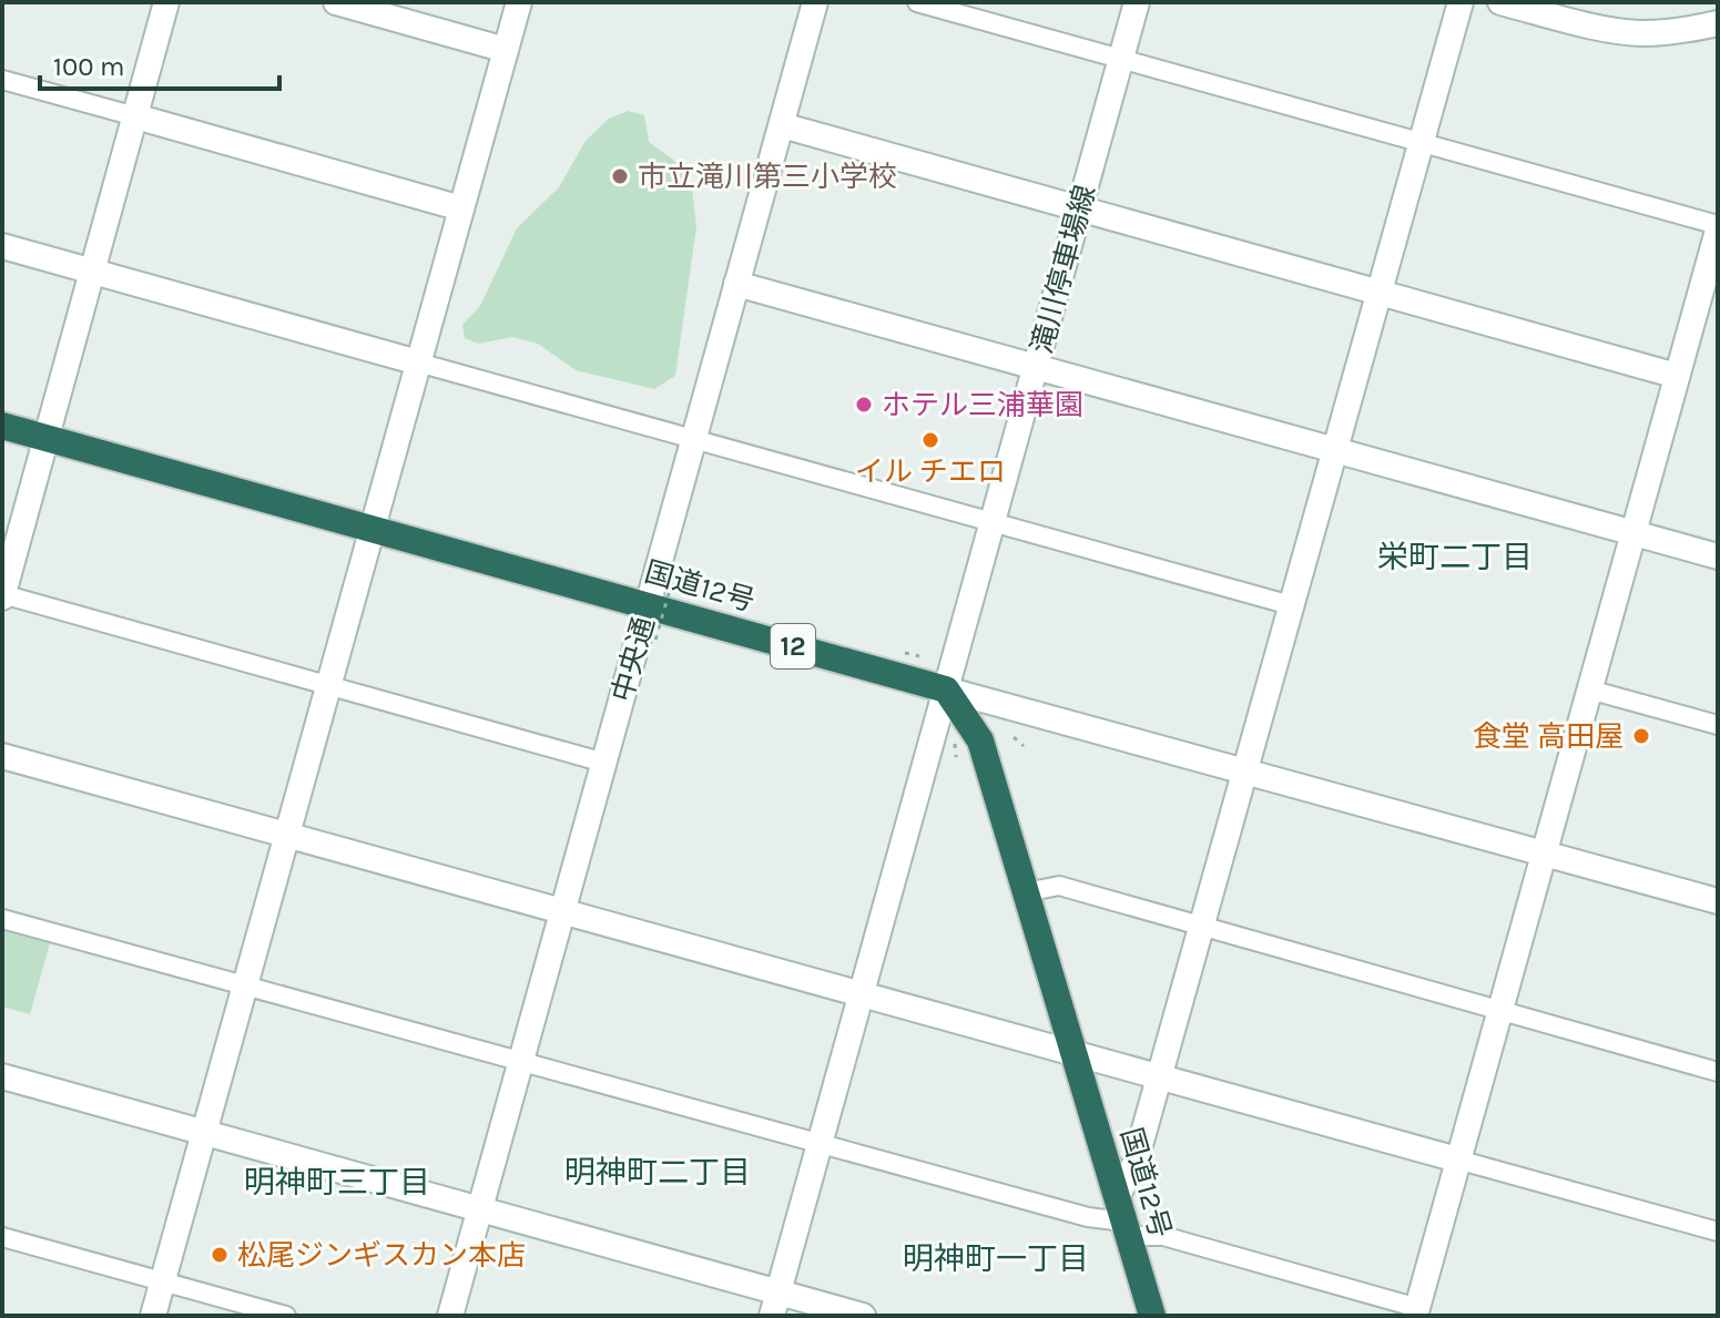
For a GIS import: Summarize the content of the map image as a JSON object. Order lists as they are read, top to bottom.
{
  "streets": {
    "highway": ["国道12号", "12"],
    "street": ["滝川停車場線", "中央通"]
  },
  "crossings": [
    ["滝川停車場線", "国道12号"],
    ["国道12号", "中央通"]
  ],
  "districts": [
    "栄町二丁目",
    "明神町二丁目",
    "明神町三丁目",
    "明神町一丁目"
  ],
  "places": [
    "市立滝川第三小学校",
    "ホテル三浦華園",
    "イル チエロ",
    "食堂 高田屋",
    "松尾ジンギスカン本店"
  ],
  "scale_bar": "100 m"
}
